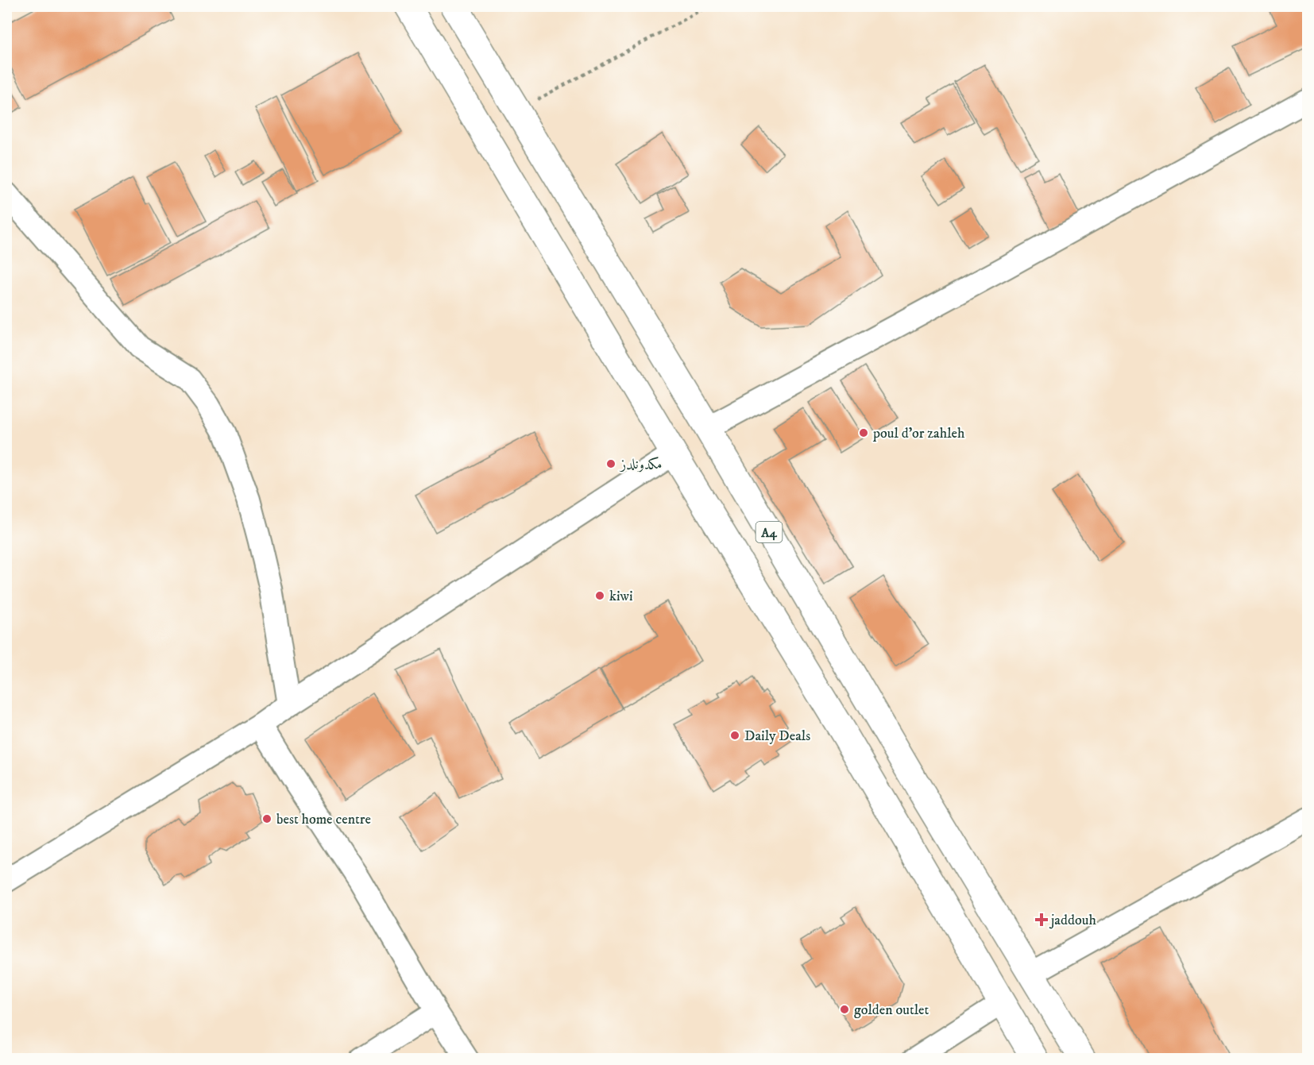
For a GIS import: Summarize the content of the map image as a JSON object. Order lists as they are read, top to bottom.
{
  "streets": {
    "highway": ["A4"]
  },
  "places": {
    "other": [
      "poul d'or zahleh",
      "مكدونلدز",
      "kiwi",
      "Daily Deals",
      "best home centre",
      "golden outlet"
    ],
    "health": ["jaddouh"]
  }
}
